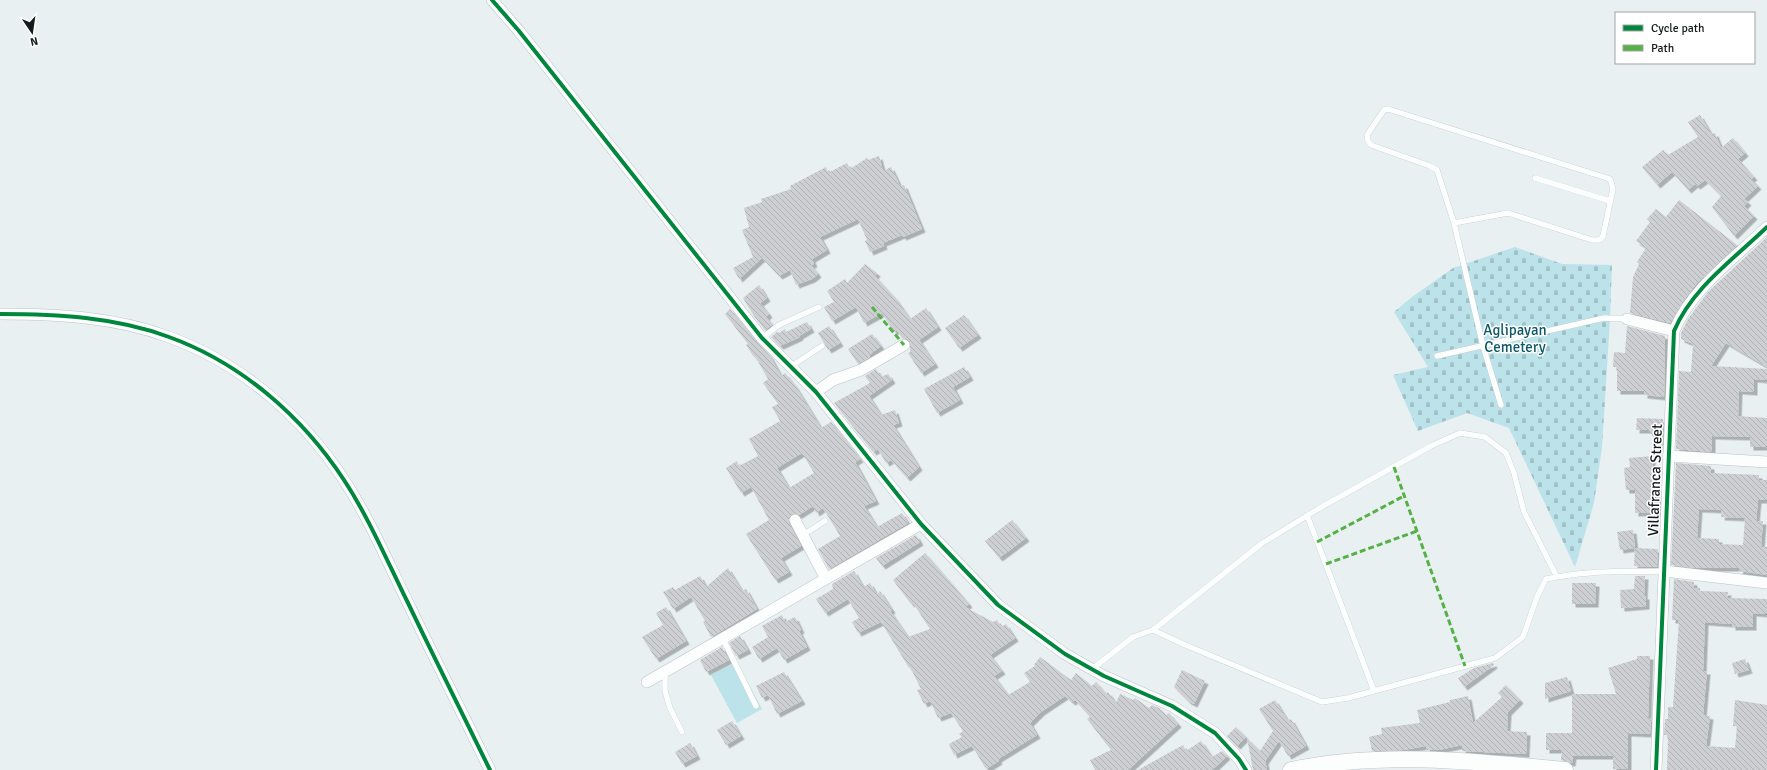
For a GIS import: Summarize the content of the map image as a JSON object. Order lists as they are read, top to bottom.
{
  "streets": {
    "street": ["Villafranca Street"]
  },
  "parks": ["Aglipayan Cemetery"],
  "legend": ["Cycle path", "Path"],
  "north": "bottom"
}
